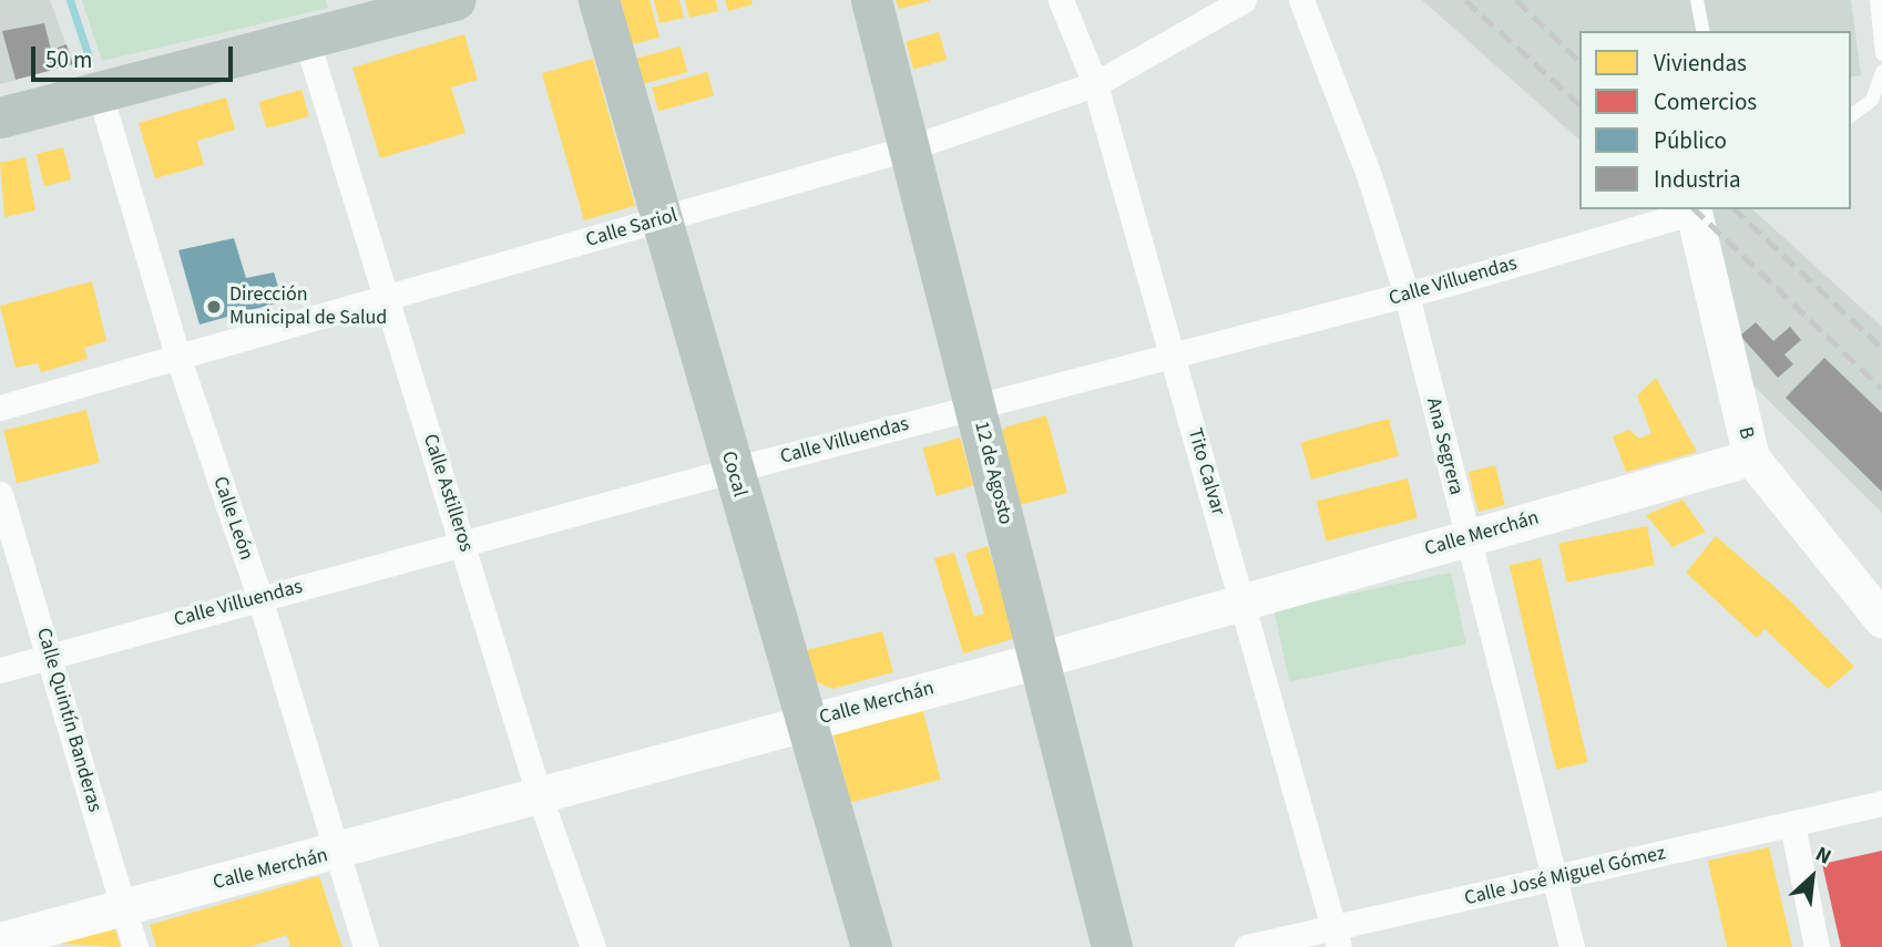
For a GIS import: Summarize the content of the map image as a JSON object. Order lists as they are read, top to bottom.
{
  "streets": {
    "main road": ["12 de Agosto", "Cocal"],
    "street": [
      "Calle Sariol",
      "Calle Villuendas",
      "B",
      "Ana Segrera",
      "Tito Calvar",
      "Calle Astilleros",
      "Calle León",
      "Calle Merchán",
      "Calle Quintín Banderas",
      "Calle José Miguel Gómez"
    ]
  },
  "crossings": [
    ["Calle Sariol", "Tito Calvar"],
    ["Calle Sariol", "12 de Agosto"],
    ["Calle Sariol", "Cocal"],
    ["Calle Sariol", "Calle Astilleros"],
    ["Calle Sariol", "Calle León"],
    ["Calle Villuendas", "B"],
    ["Calle Villuendas", "Ana Segrera"],
    ["Calle Villuendas", "Tito Calvar"],
    ["Calle Villuendas", "12 de Agosto"],
    ["Calle Villuendas", "Cocal"],
    ["Calle Villuendas", "Calle Astilleros"],
    ["Calle Villuendas", "Calle León"],
    ["Calle Villuendas", "Calle Quintín Banderas"],
    ["B", "Calle Merchán"],
    ["Ana Segrera", "Calle Merchán"],
    ["Ana Segrera", "Calle José Miguel Gómez"],
    ["Tito Calvar", "Calle Merchán"],
    ["Tito Calvar", "Calle José Miguel Gómez"],
    ["12 de Agosto", "Calle Merchán"],
    ["Cocal", "Calle Merchán"],
    ["Calle Astilleros", "Calle Merchán"],
    ["Calle León", "Calle Merchán"],
    ["Calle Merchán", "Calle Quintín Banderas"]
  ],
  "places": ["Dirección Municipal de Salud"],
  "legend": [
    "Viviendas",
    "Comercios",
    "Público",
    "Industria"
  ],
  "scale_bar": "50 m",
  "north": "top right"
}
